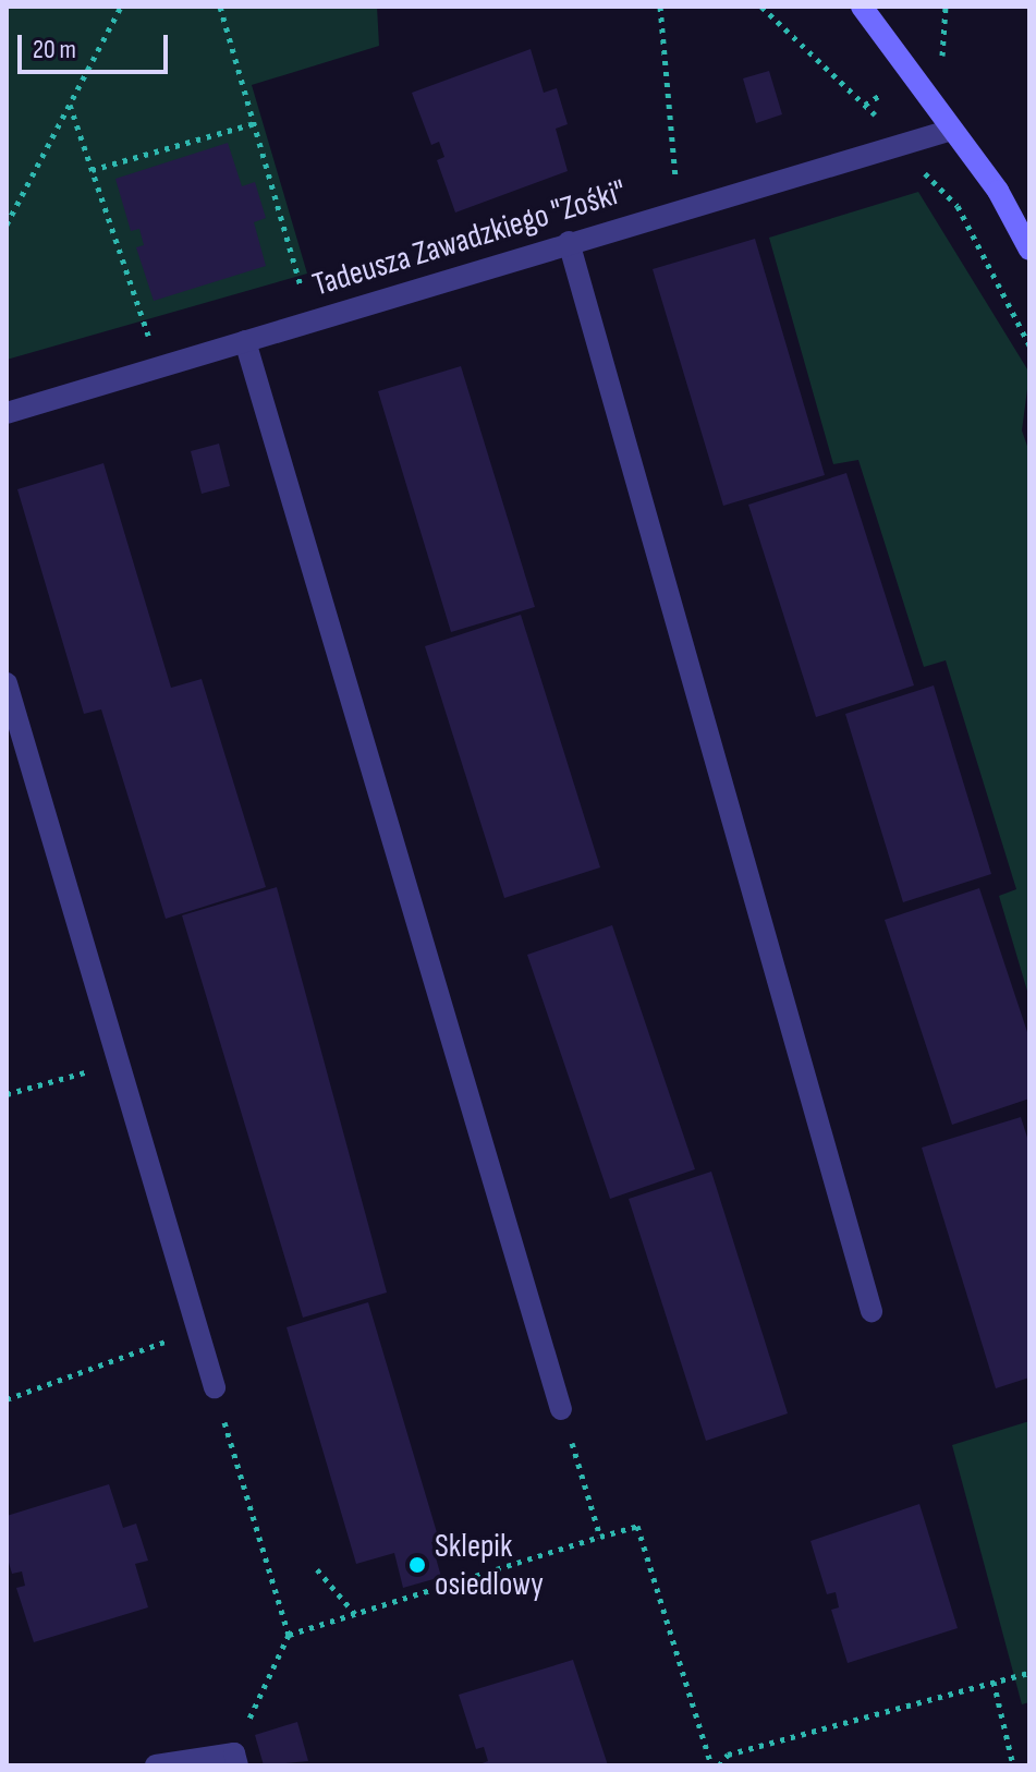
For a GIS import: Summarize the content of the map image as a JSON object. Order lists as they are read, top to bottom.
{
  "streets": {
    "street": ["Tadeusza Zawadzkiego \"Zośki\""]
  },
  "places": ["Sklepik osiedlowy"],
  "scale_bar": "20 m"
}
